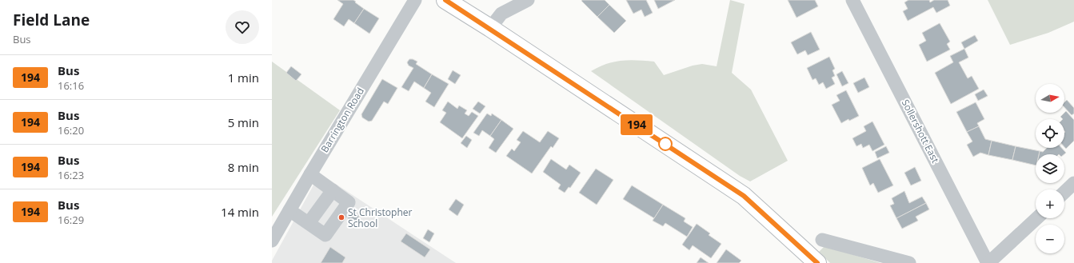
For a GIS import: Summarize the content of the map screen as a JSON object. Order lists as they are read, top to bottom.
{
  "streets": {
    "street": ["Barrington Road", "Sollershott East"]
  },
  "places": ["St Christopher School"],
  "lines": ["bus line 194"],
  "north": "right",
  "page": {
    "heading": ["Field Lane", "Bus"],
    "on_map": "194",
    "list": [
      {
        "mark": "194",
        "name": "Bus",
        "note": "16:16",
        "value": "1 min"
      },
      {
        "mark": "194",
        "name": "Bus",
        "note": "16:20",
        "value": "5 min"
      },
      {
        "mark": "194",
        "name": "Bus",
        "note": "16:23",
        "value": "8 min"
      },
      {
        "mark": "194",
        "name": "Bus",
        "note": "16:29",
        "value": "14 min"
      }
    ],
    "map_buttons": ["+", "−"]
  }
}
